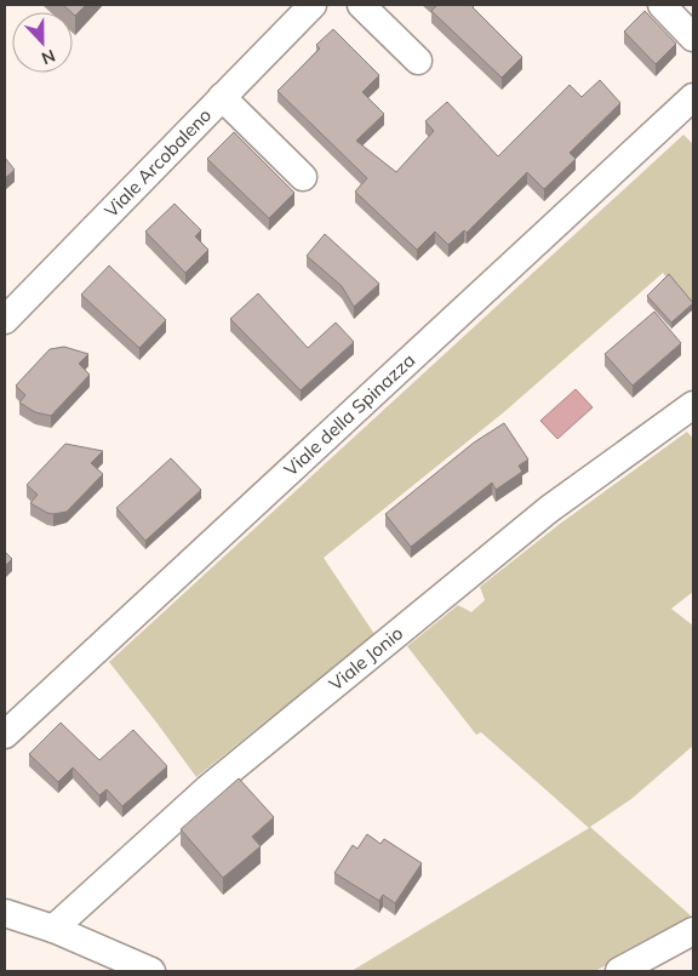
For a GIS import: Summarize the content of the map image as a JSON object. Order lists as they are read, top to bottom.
{
  "streets": {
    "street": ["Viale Arcobaleno", "Viale della Spinazza", "Viale Jonio"]
  },
  "north": "bottom"
}
